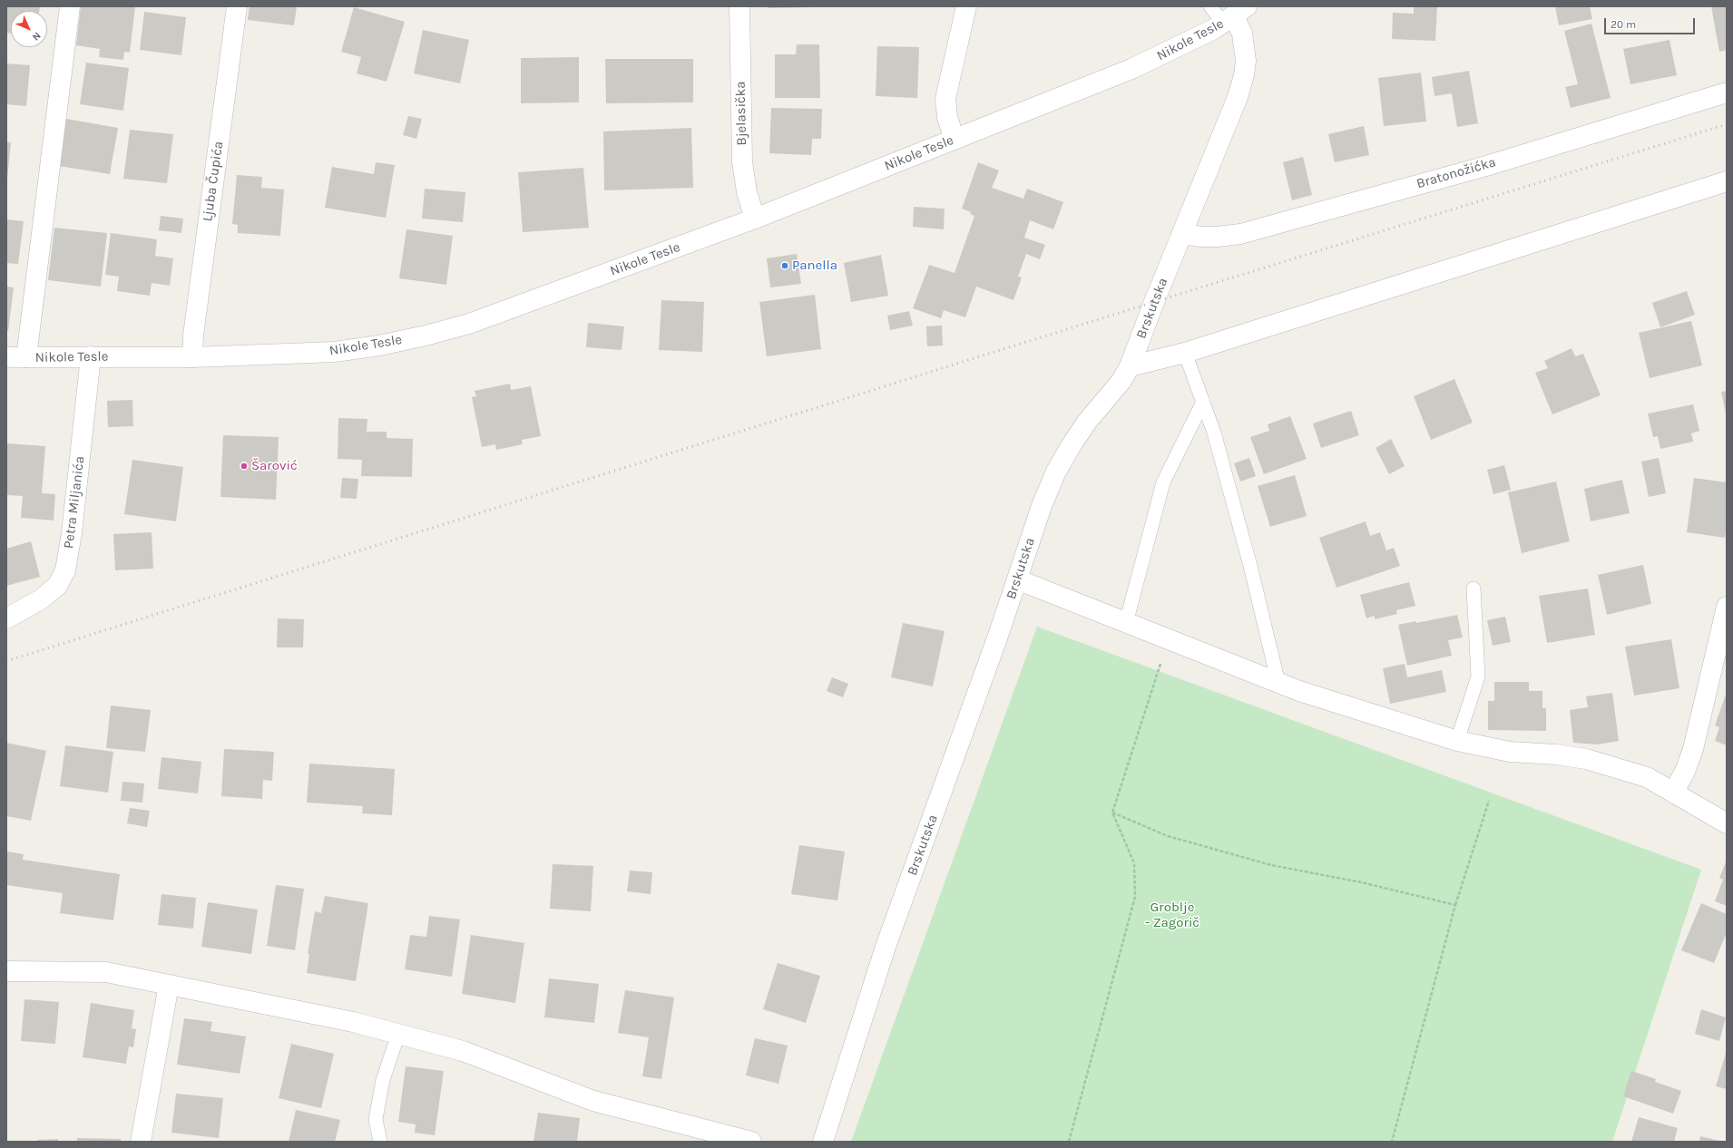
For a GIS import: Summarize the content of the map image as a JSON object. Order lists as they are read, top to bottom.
{
  "streets": {
    "street": [
      "Nikole Tesle",
      "Bjelasička",
      "Bratonožićka",
      "Ljuba Čupića",
      "Brskutska",
      "Petra Miljanića"
    ]
  },
  "crossings": [
    ["Nikole Tesle", "Bjelasička"],
    ["Nikole Tesle", "Ljuba Čupića"],
    ["Nikole Tesle", "Brskutska"],
    ["Nikole Tesle", "Petra Miljanića"],
    ["Bratonožićka", "Brskutska"]
  ],
  "parks": ["Groblje - Zagorič"],
  "places": ["Panella", "Šarović"],
  "scale_bar": "20 m",
  "north": "bottom right"
}
